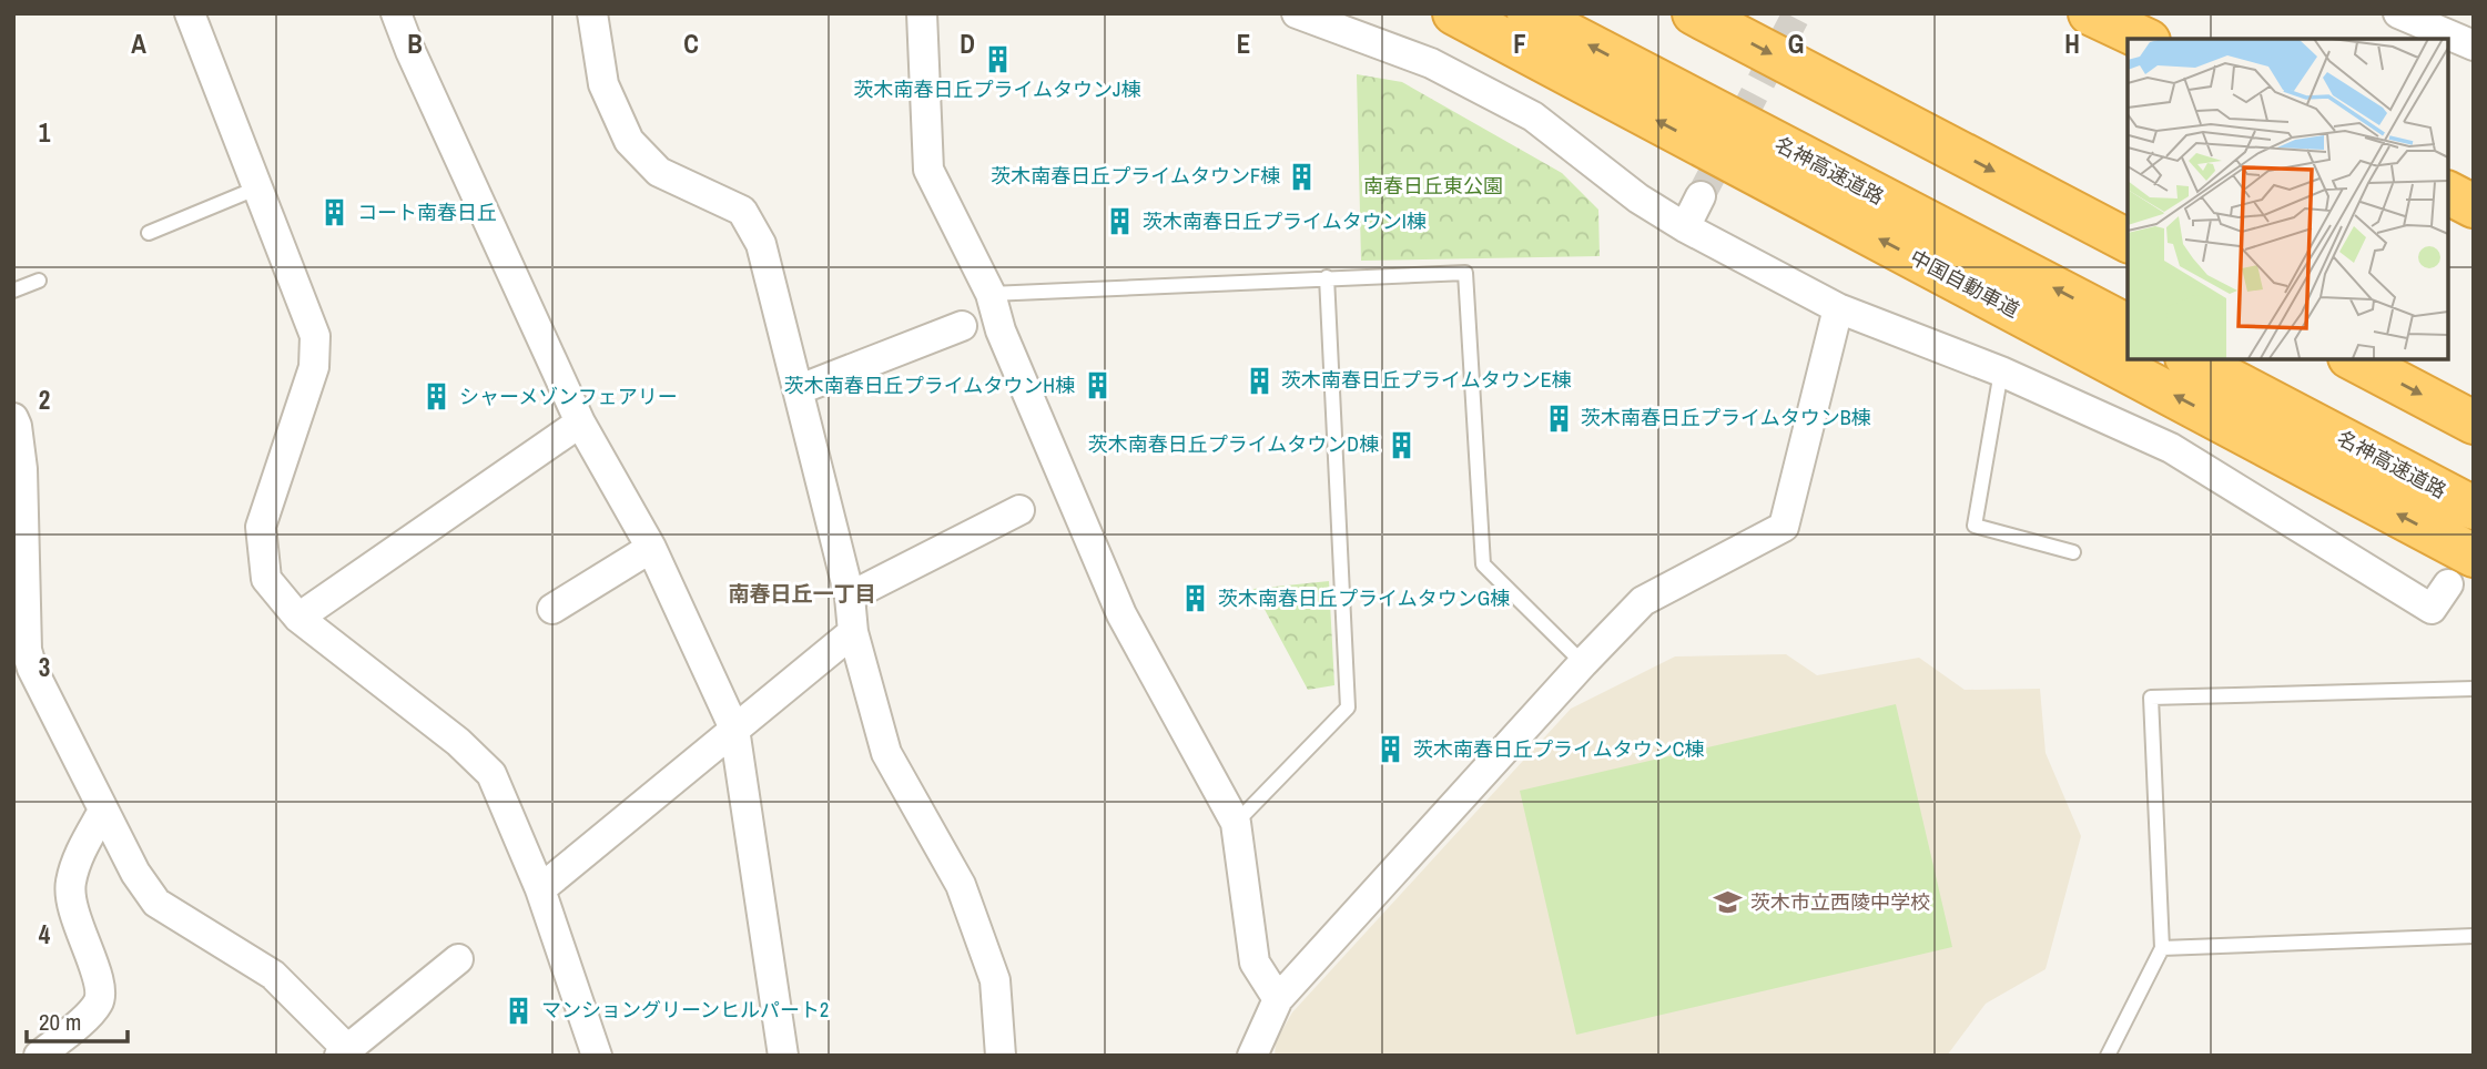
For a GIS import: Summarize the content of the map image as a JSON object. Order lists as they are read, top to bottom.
{
  "streets": {
    "highway": ["名神高速道路", "中国自動車道"]
  },
  "districts": ["南春日丘一丁目"],
  "parks": ["南春日丘東公園"],
  "places": {
    "building": [
      "茨木南春日丘プライムタウンJ棟",
      "茨木南春日丘プライムタウンF棟",
      "コート南春日丘",
      "茨木南春日丘プライムタウンI棟",
      "茨木南春日丘プライムタウンE棟",
      "茨木南春日丘プライムタウンH棟",
      "シャーメゾンフェアリー",
      "茨木南春日丘プライムタウンB棟",
      "茨木南春日丘プライムタウンD棟",
      "茨木南春日丘プライムタウンG棟",
      "茨木南春日丘プライムタウンC棟",
      "マンショングリーンヒルパート2"
    ],
    "school or university": ["茨木市立西陵中学校"]
  },
  "scale_bar": "20 m",
  "grid": {
    "columns": [
      "A",
      "B",
      "C",
      "D",
      "E",
      "F",
      "G",
      "H"
    ],
    "rows": [
      "1",
      "2",
      "3",
      "4"
    ]
  }
}
